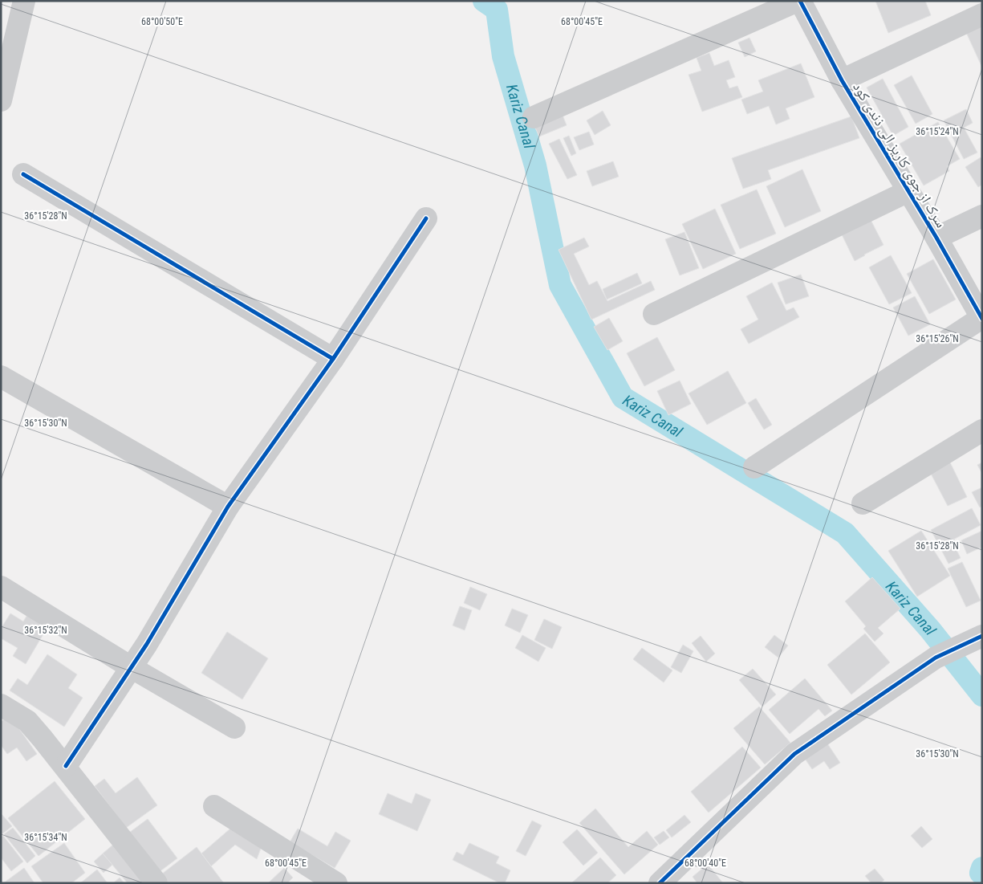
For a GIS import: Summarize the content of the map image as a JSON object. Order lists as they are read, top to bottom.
{
  "streets": {
    "street": ["سرک از جوی کاریز الی ذندی کود"]
  },
  "water": ["Kariz Canal"],
  "coordinates": [
    "68°00'50\"E",
    "68°00'45\"E",
    "36°15'24\"N",
    "36°15'28\"N",
    "36°15'26\"N",
    "36°15'30\"N",
    "36°15'32\"N",
    "36°15'34\"N",
    "68°00'40\"E"
  ]
}
